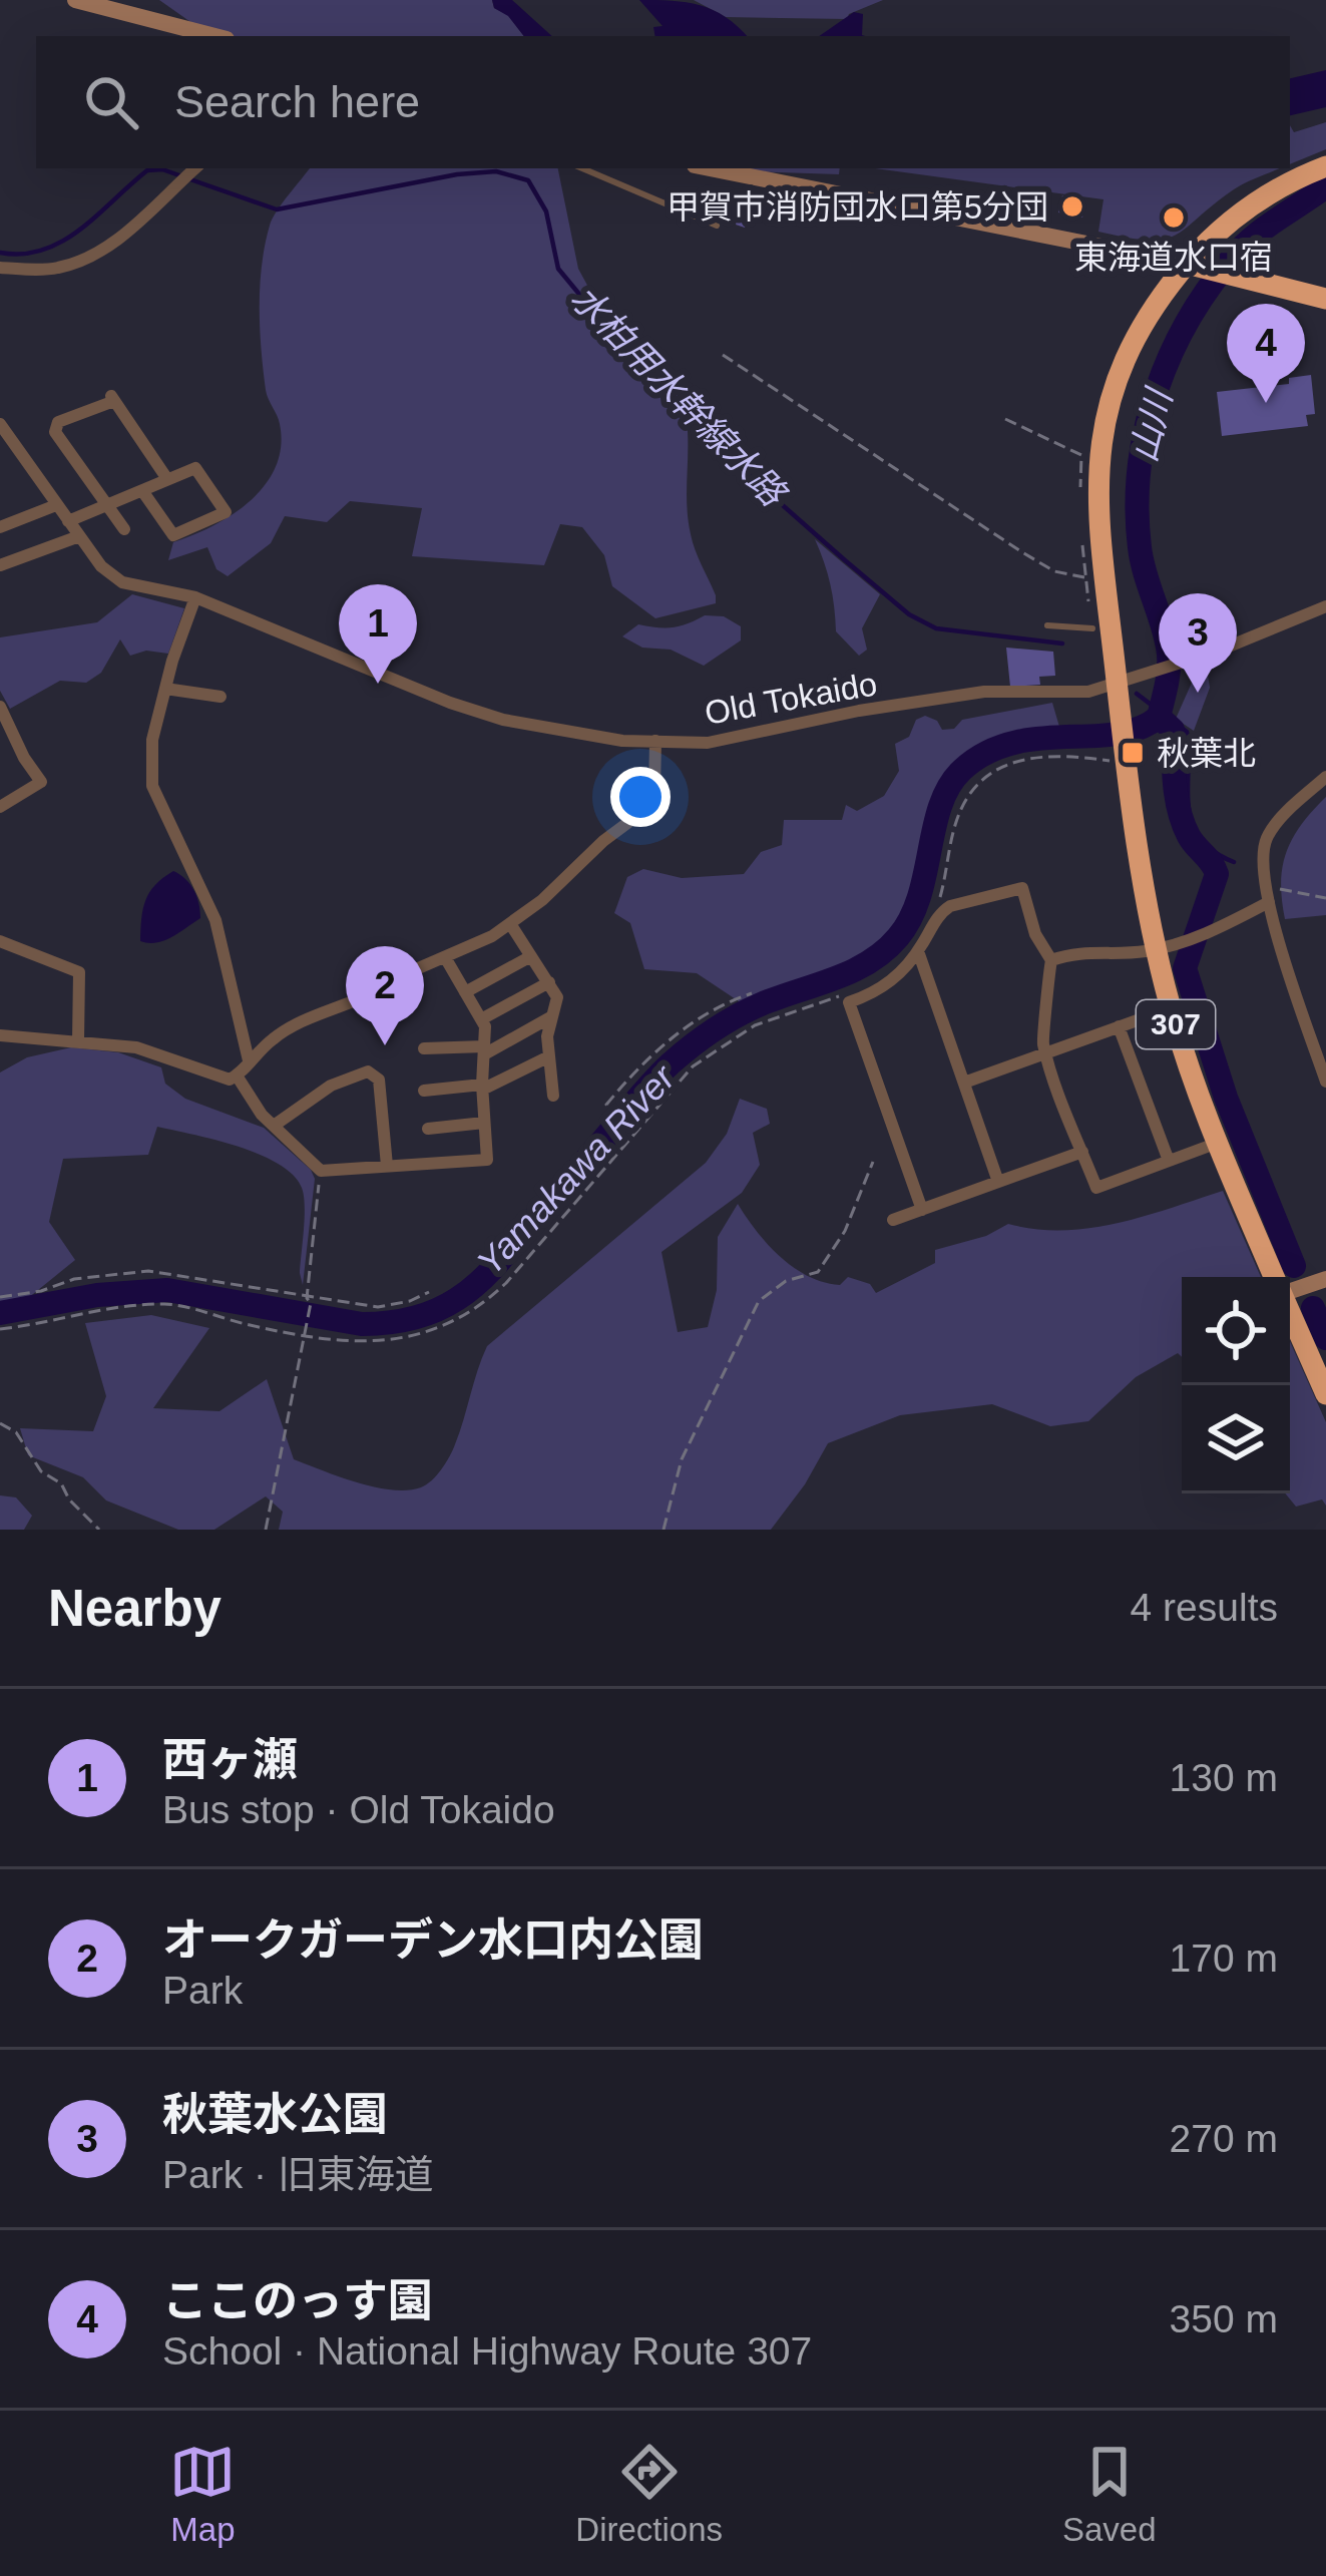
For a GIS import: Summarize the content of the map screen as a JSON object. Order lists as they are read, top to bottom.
{
  "streets": {
    "highway": ["307"],
    "street": ["Old Tokaido"]
  },
  "crossings": [
    ["Old Tokaido", "307"]
  ],
  "water": ["水柏用水幹線水路", "山川", "Yamakawa River"],
  "places": {
    "other": ["甲賀市消防団水口第5分団", "東海道水口宿"],
    "transit": ["秋葉北"]
  },
  "page": {
    "search": "Search here",
    "pins": [
      "4",
      "1",
      "3",
      "2"
    ],
    "heading": ["Nearby", "4 results"],
    "list": [
      {
        "mark": "1",
        "name": "西ヶ瀬",
        "note": "Bus stop · Old Tokaido",
        "value": "130 m"
      },
      {
        "mark": "2",
        "name": "オークガーデン水口内公園",
        "note": "Park",
        "value": "170 m"
      },
      {
        "mark": "3",
        "name": "秋葉水公園",
        "note": "Park · 旧東海道",
        "value": "270 m"
      },
      {
        "mark": "4",
        "name": "ここのっす園",
        "note": "School · National Highway Route 307",
        "value": "350 m"
      }
    ],
    "nav": ["Map", "Directions", "Saved"]
  }
}
